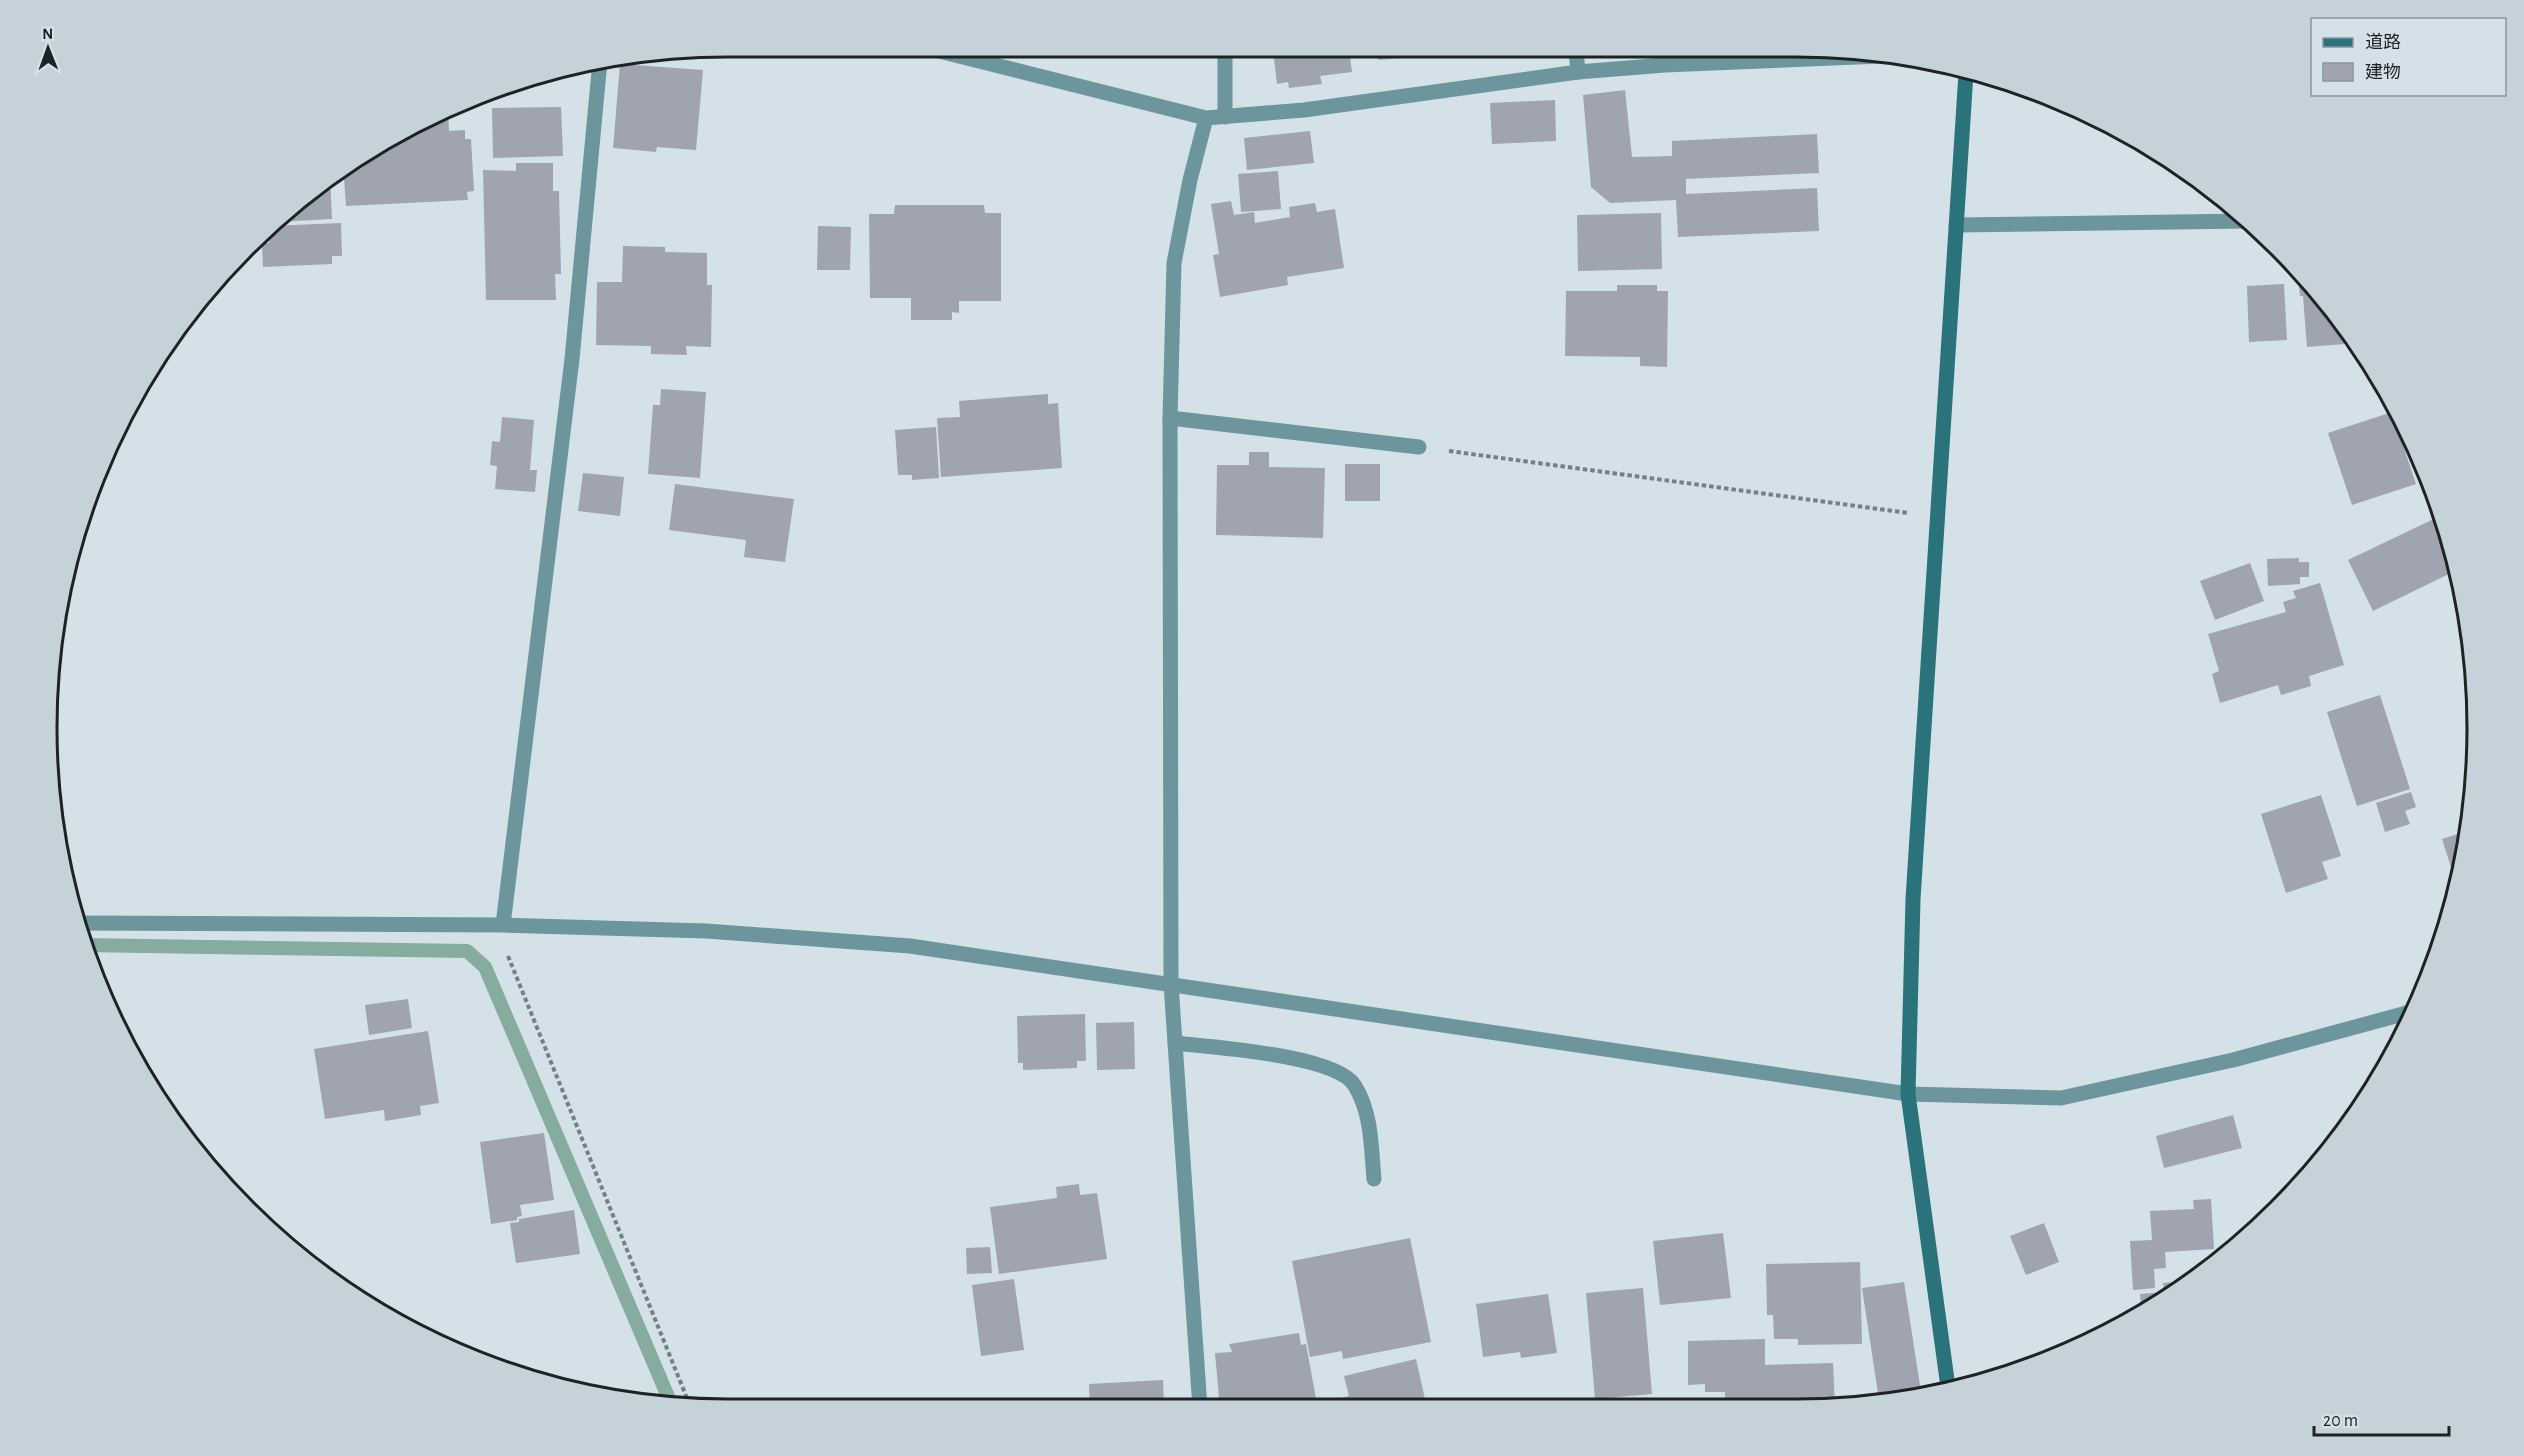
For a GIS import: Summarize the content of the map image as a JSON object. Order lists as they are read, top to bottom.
{
  "legend": ["道路", "建物"],
  "scale_bar": "20 m",
  "north": "top"
}
